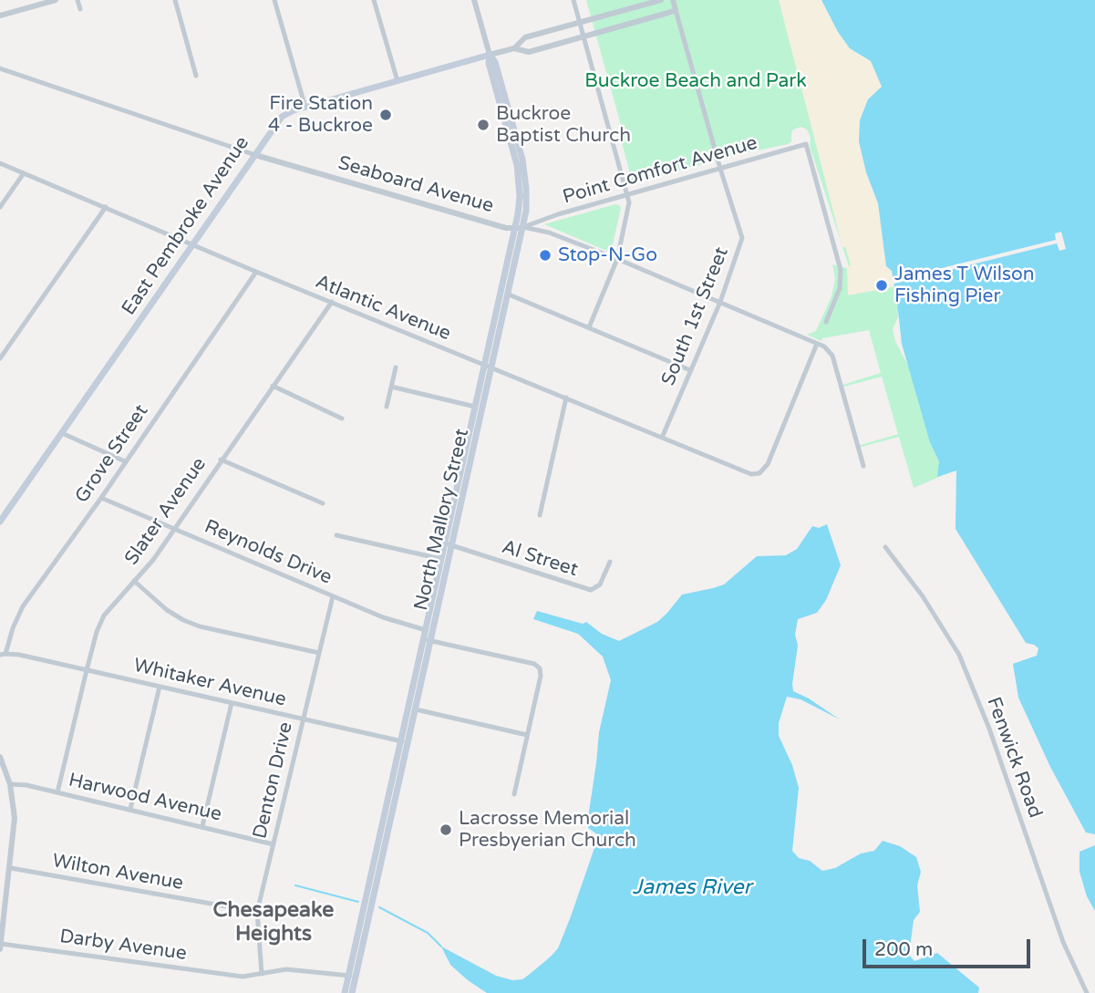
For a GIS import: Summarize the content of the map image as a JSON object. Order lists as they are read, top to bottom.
{
  "streets": {
    "main road": ["East Pembroke Avenue", "North Mallory Street"],
    "street": [
      "Point Comfort Avenue",
      "Seaboard Avenue",
      "Atlantic Avenue",
      "South 1st Street",
      "Grove Street",
      "Slater Avenue",
      "Reynolds Drive",
      "Al Street",
      "Whitaker Avenue",
      "Fenwick Road",
      "Denton Drive",
      "Harwood Avenue",
      "Wilton Avenue",
      "Darby Avenue"
    ]
  },
  "crossings": [
    ["Point Comfort Avenue", "Seaboard Avenue"],
    ["Point Comfort Avenue", "South 1st Street"],
    ["Point Comfort Avenue", "North Mallory Street"],
    ["Seaboard Avenue", "East Pembroke Avenue"],
    ["Seaboard Avenue", "Atlantic Avenue"],
    ["Seaboard Avenue", "South 1st Street"],
    ["Seaboard Avenue", "North Mallory Street"],
    ["East Pembroke Avenue", "Atlantic Avenue"],
    ["East Pembroke Avenue", "South 1st Street"],
    ["East Pembroke Avenue", "North Mallory Street"],
    ["Atlantic Avenue", "South 1st Street"],
    ["Atlantic Avenue", "Grove Street"],
    ["Atlantic Avenue", "Slater Avenue"],
    ["Atlantic Avenue", "North Mallory Street"],
    ["Grove Street", "Reynolds Drive"],
    ["Grove Street", "Whitaker Avenue"],
    ["Slater Avenue", "Reynolds Drive"],
    ["Slater Avenue", "Whitaker Avenue"],
    ["Slater Avenue", "Harwood Avenue"],
    ["North Mallory Street", "Reynolds Drive"],
    ["North Mallory Street", "Al Street"],
    ["North Mallory Street", "Whitaker Avenue"],
    ["North Mallory Street", "Darby Avenue"],
    ["Reynolds Drive", "Denton Drive"],
    ["Whitaker Avenue", "Denton Drive"],
    ["Denton Drive", "Harwood Avenue"],
    ["Denton Drive", "Wilton Avenue"],
    ["Denton Drive", "Darby Avenue"]
  ],
  "districts": ["Chesapeake Heights"],
  "water": ["James River"],
  "parks": ["Buckroe Beach and Park"],
  "places": [
    "Fire Station 4 - Buckroe",
    "Buckroe Baptist Church",
    "Stop-N-Go",
    "James T Wilson Fishing Pier",
    "Lacrosse Memorial Presbyerian Church"
  ],
  "scale_bar": "200 m"
}
